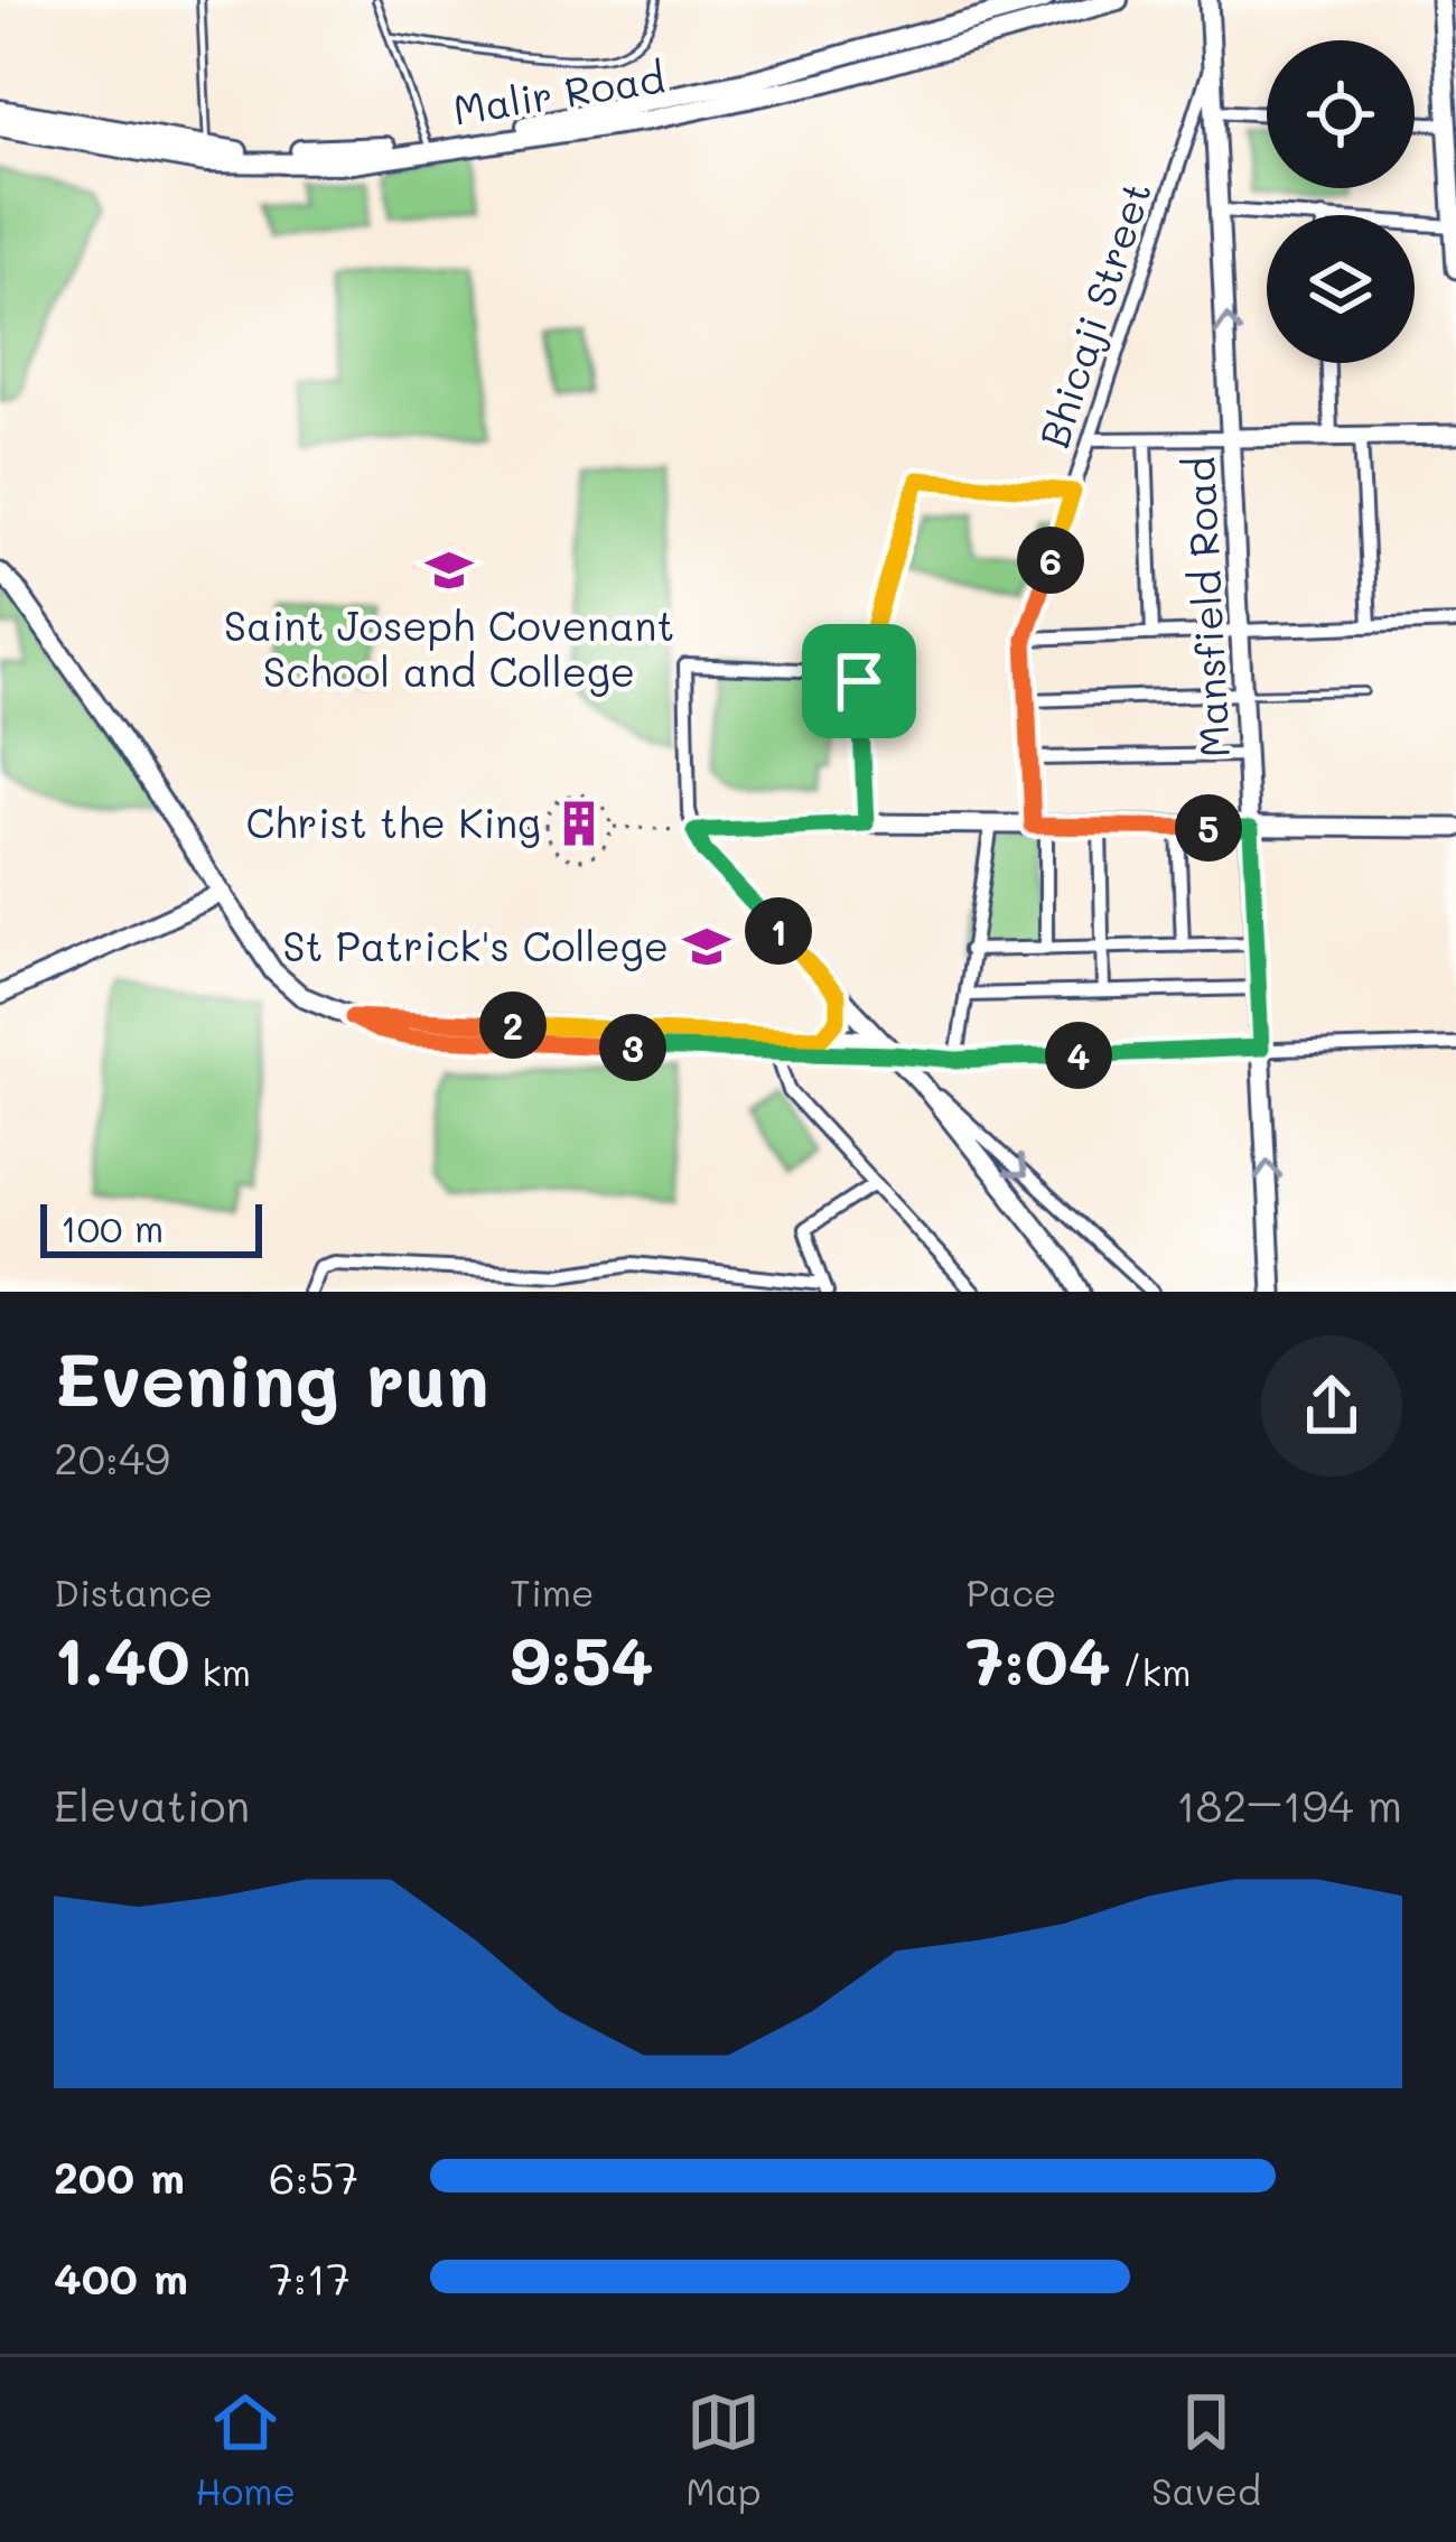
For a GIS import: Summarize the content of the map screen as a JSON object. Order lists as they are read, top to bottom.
{
  "streets": {
    "main road": ["Malir Road"],
    "street": ["Bhicaji Street", "Mansfield Road"]
  },
  "crossings": [
    ["Bhicaji Street", "Mansfield Road"]
  ],
  "one_way": ["Mansfield Road"],
  "places": {
    "school or university": ["Saint Joseph Covenant School and College", "St Patrick's College"],
    "building": ["Christ the King"]
  },
  "scale_bar": "100 m",
  "page": {
    "pins": [
      "6",
      "5",
      "1",
      "2",
      "3",
      "4"
    ],
    "scale": "100 m",
    "heading": ["Evening run", "20:49"],
    "stats": [
      ["Distance", "1.40 km"],
      ["Time", "9:54"],
      ["Pace", "7:04 /km"]
    ],
    "chart": ["Elevation", "182–194 m"],
    "list": [
      {
        "name": "200 m",
        "note": "6:57"
      },
      {
        "name": "400 m",
        "note": "7:17"
      }
    ],
    "tabs": ["Home", "Map", "Saved"]
  }
}
